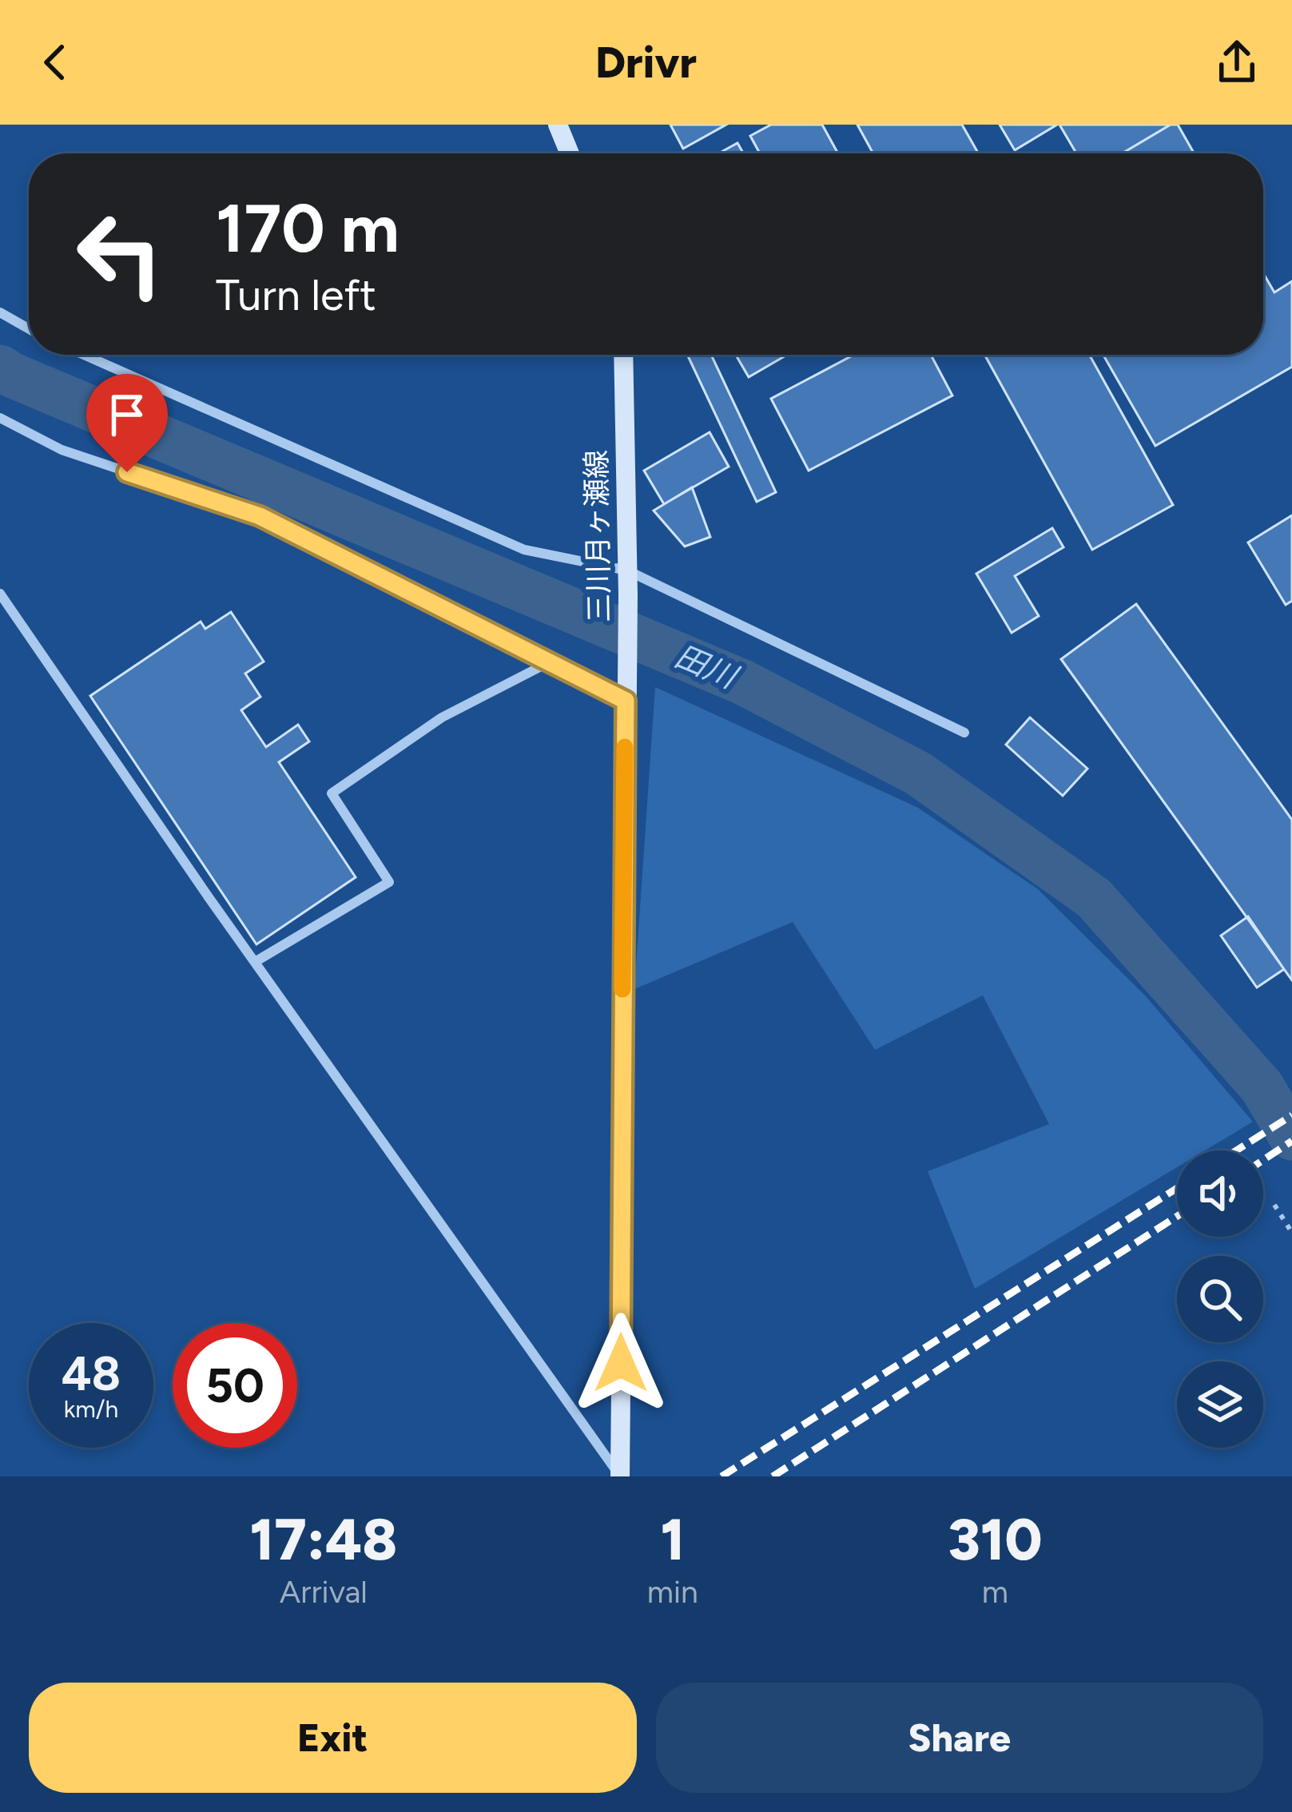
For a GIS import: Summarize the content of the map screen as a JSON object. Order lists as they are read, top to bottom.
{
  "streets": {
    "main road": ["三川月ヶ瀬線"]
  },
  "water": ["田川"],
  "page": {
    "header": "Drivr",
    "turn": ["170 m", "Turn left"],
    "speed": "48 km/h",
    "limit": "50",
    "eta": [
      "17:48",
      "Arrival",
      "1",
      "min",
      "310",
      "m"
    ],
    "buttons": ["Exit", "Share"]
  }
}
